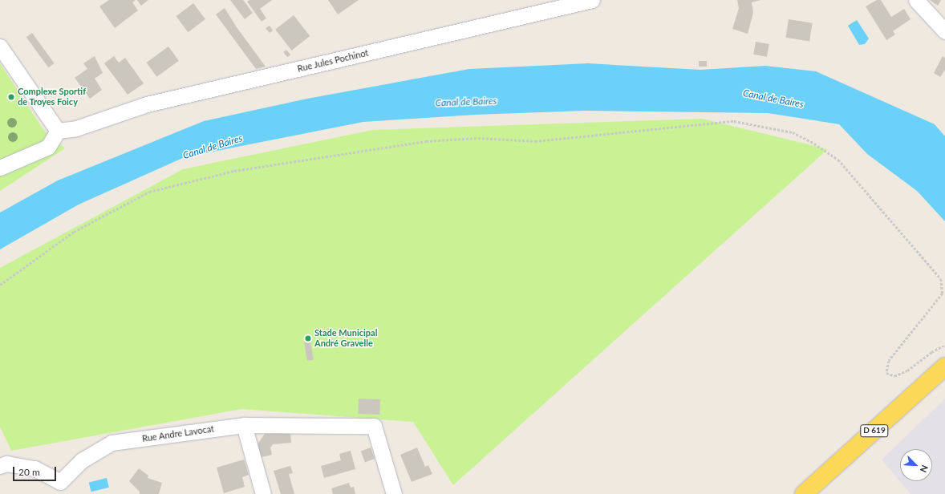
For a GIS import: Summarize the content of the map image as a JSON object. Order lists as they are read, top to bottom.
{
  "streets": {
    "main road": ["D 619"],
    "street": ["Rue Jules Pochinot", "Rue Andre Lavocat"]
  },
  "water": ["Canal de Baires"],
  "places": ["Complexe Sportif de Troyes Foicy", "Stade Municipal André Gravelle"],
  "scale_bar": "20 m",
  "north": "bottom right"
}
